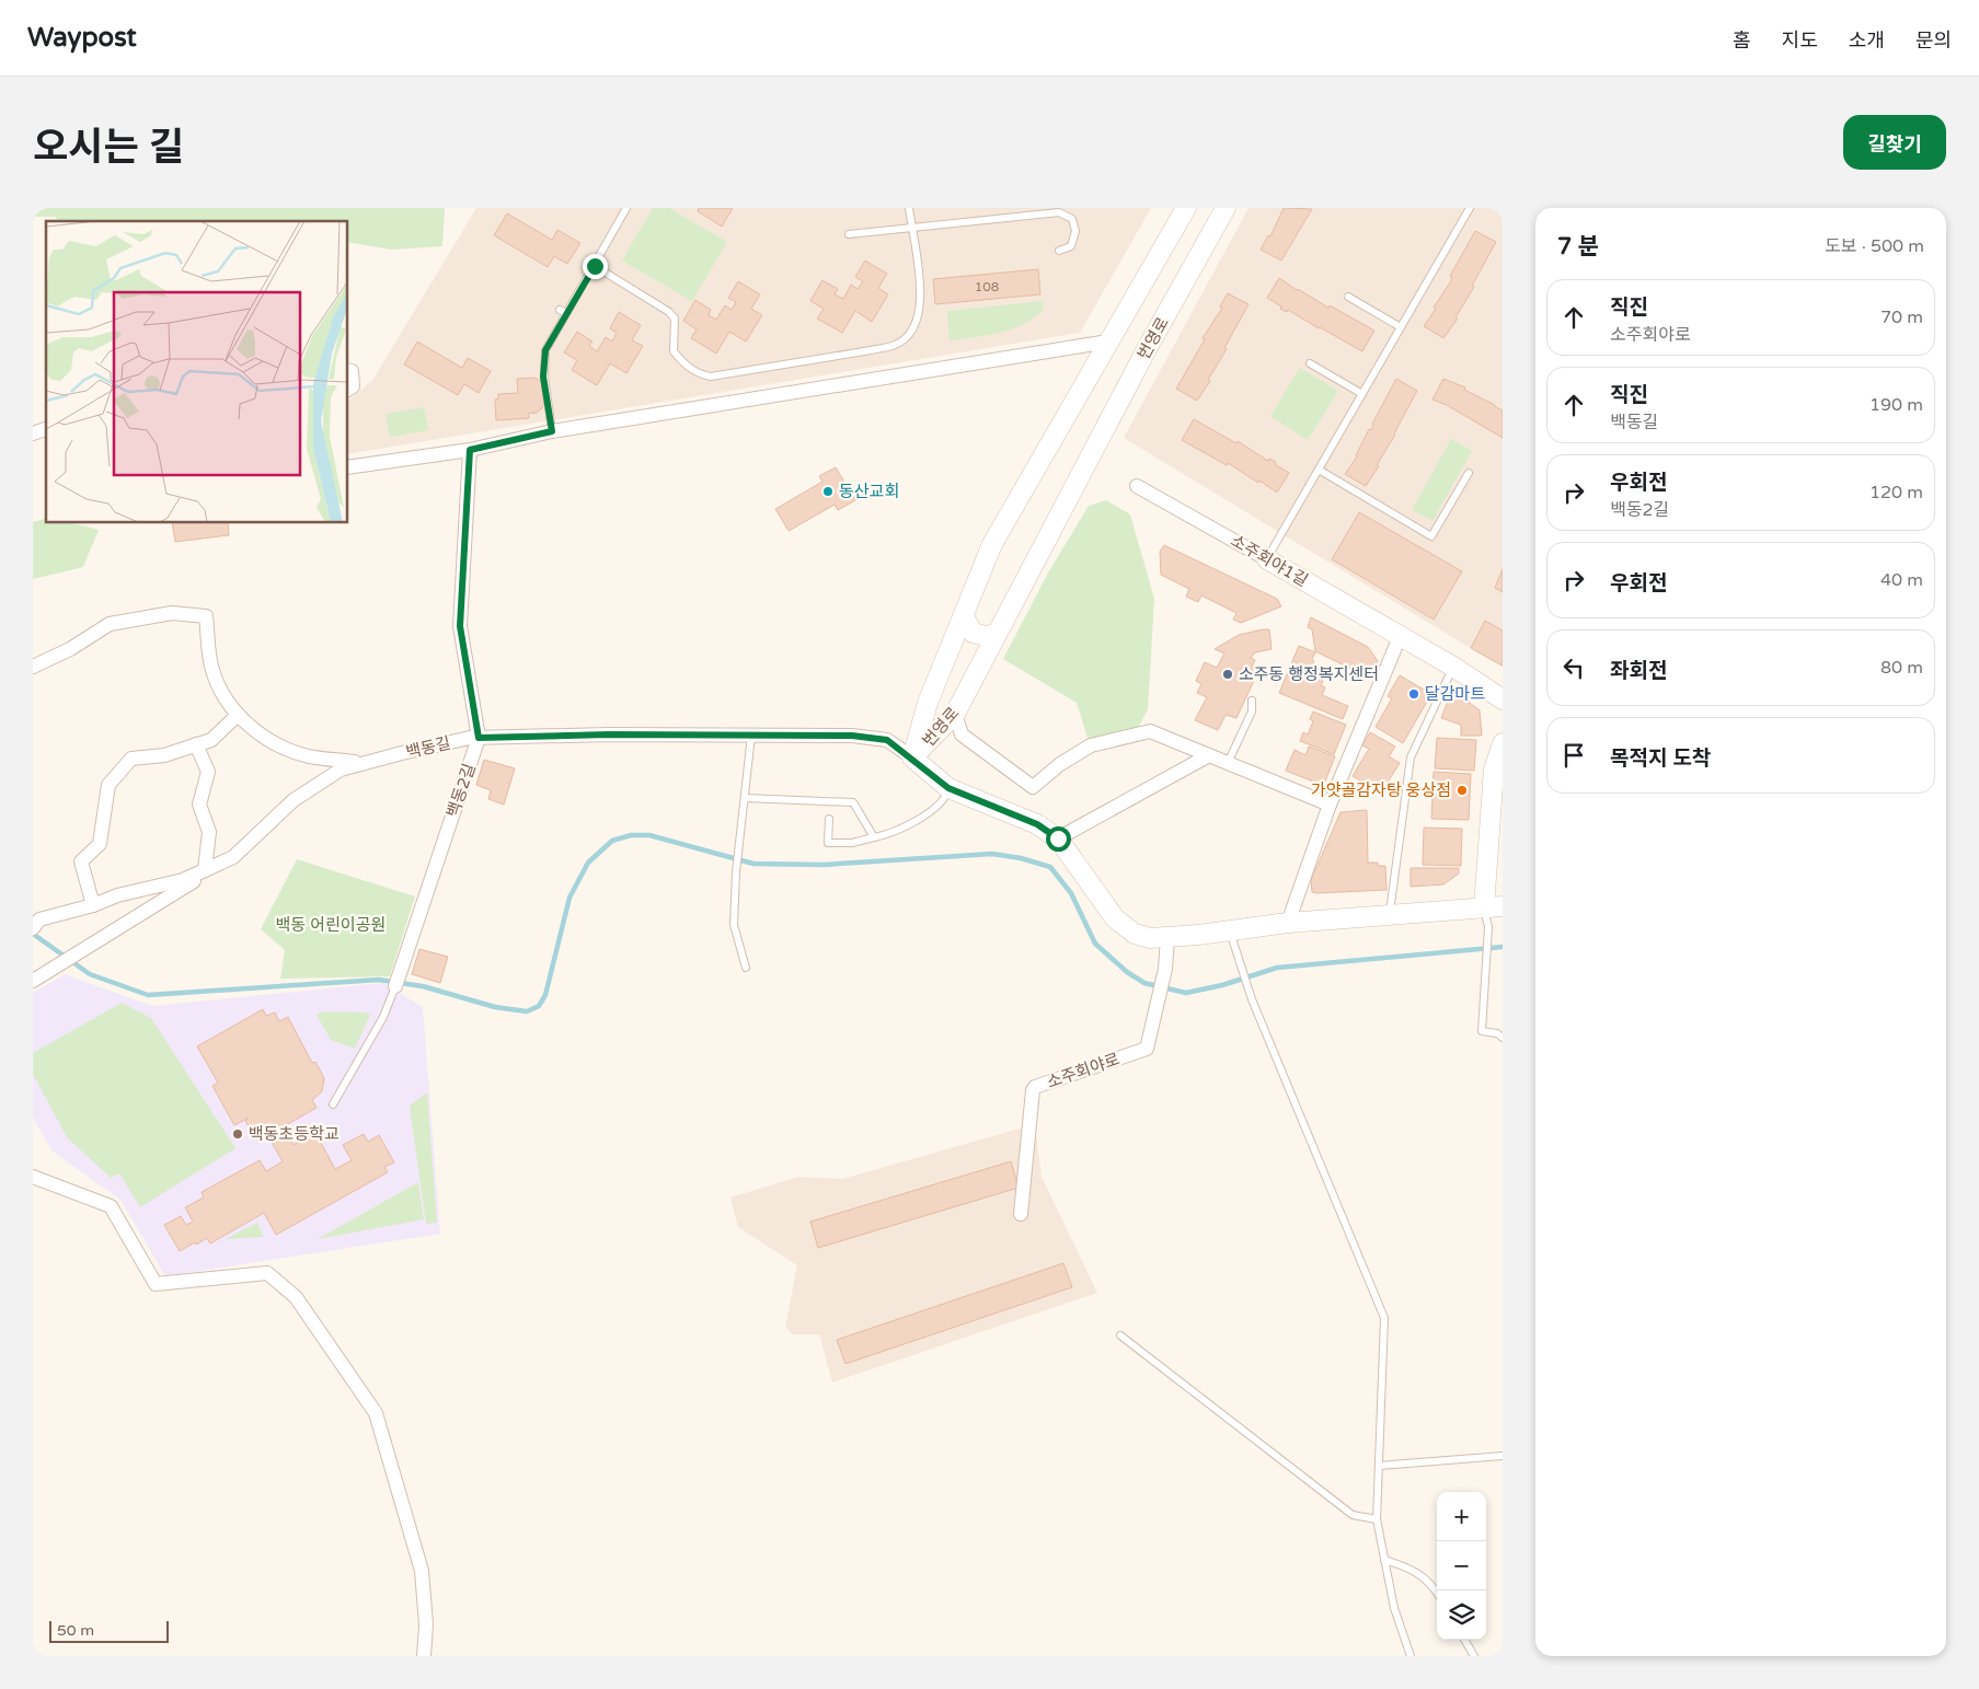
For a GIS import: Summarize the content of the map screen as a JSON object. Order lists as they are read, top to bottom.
{
  "streets": {
    "street": [
      "번영로",
      "소주회야1길",
      "백동길",
      "백동2길",
      "소주회야로"
    ]
  },
  "crossings": [
    ["번영로", "백동길"],
    ["백동길", "백동2길"]
  ],
  "parks": ["백동 어린이공원"],
  "places": [
    "동산교회",
    "소주동 행정복지센터",
    "달감마트",
    "가얏골감자탕 웅상점",
    "백동초등학교"
  ],
  "house_numbers": ["108"],
  "scale_bar": "50 m",
  "page": {
    "header": "Waypost",
    "nav": [
      "홈",
      "지도",
      "소개",
      "문의"
    ],
    "title": "오시는 길",
    "buttons": "길찾기",
    "heading": ["7 분", "도보 · 500 m"],
    "list": [
      ["직진", "소주회야로", "70 m"],
      ["직진", "백동길", "190 m"],
      ["우회전", "백동2길", "120 m"],
      ["우회전", "40 m"],
      ["좌회전", "80 m"],
      "목적지 도착"
    ],
    "map_buttons": ["+", "−"],
    "scale": "50 m"
  }
}
